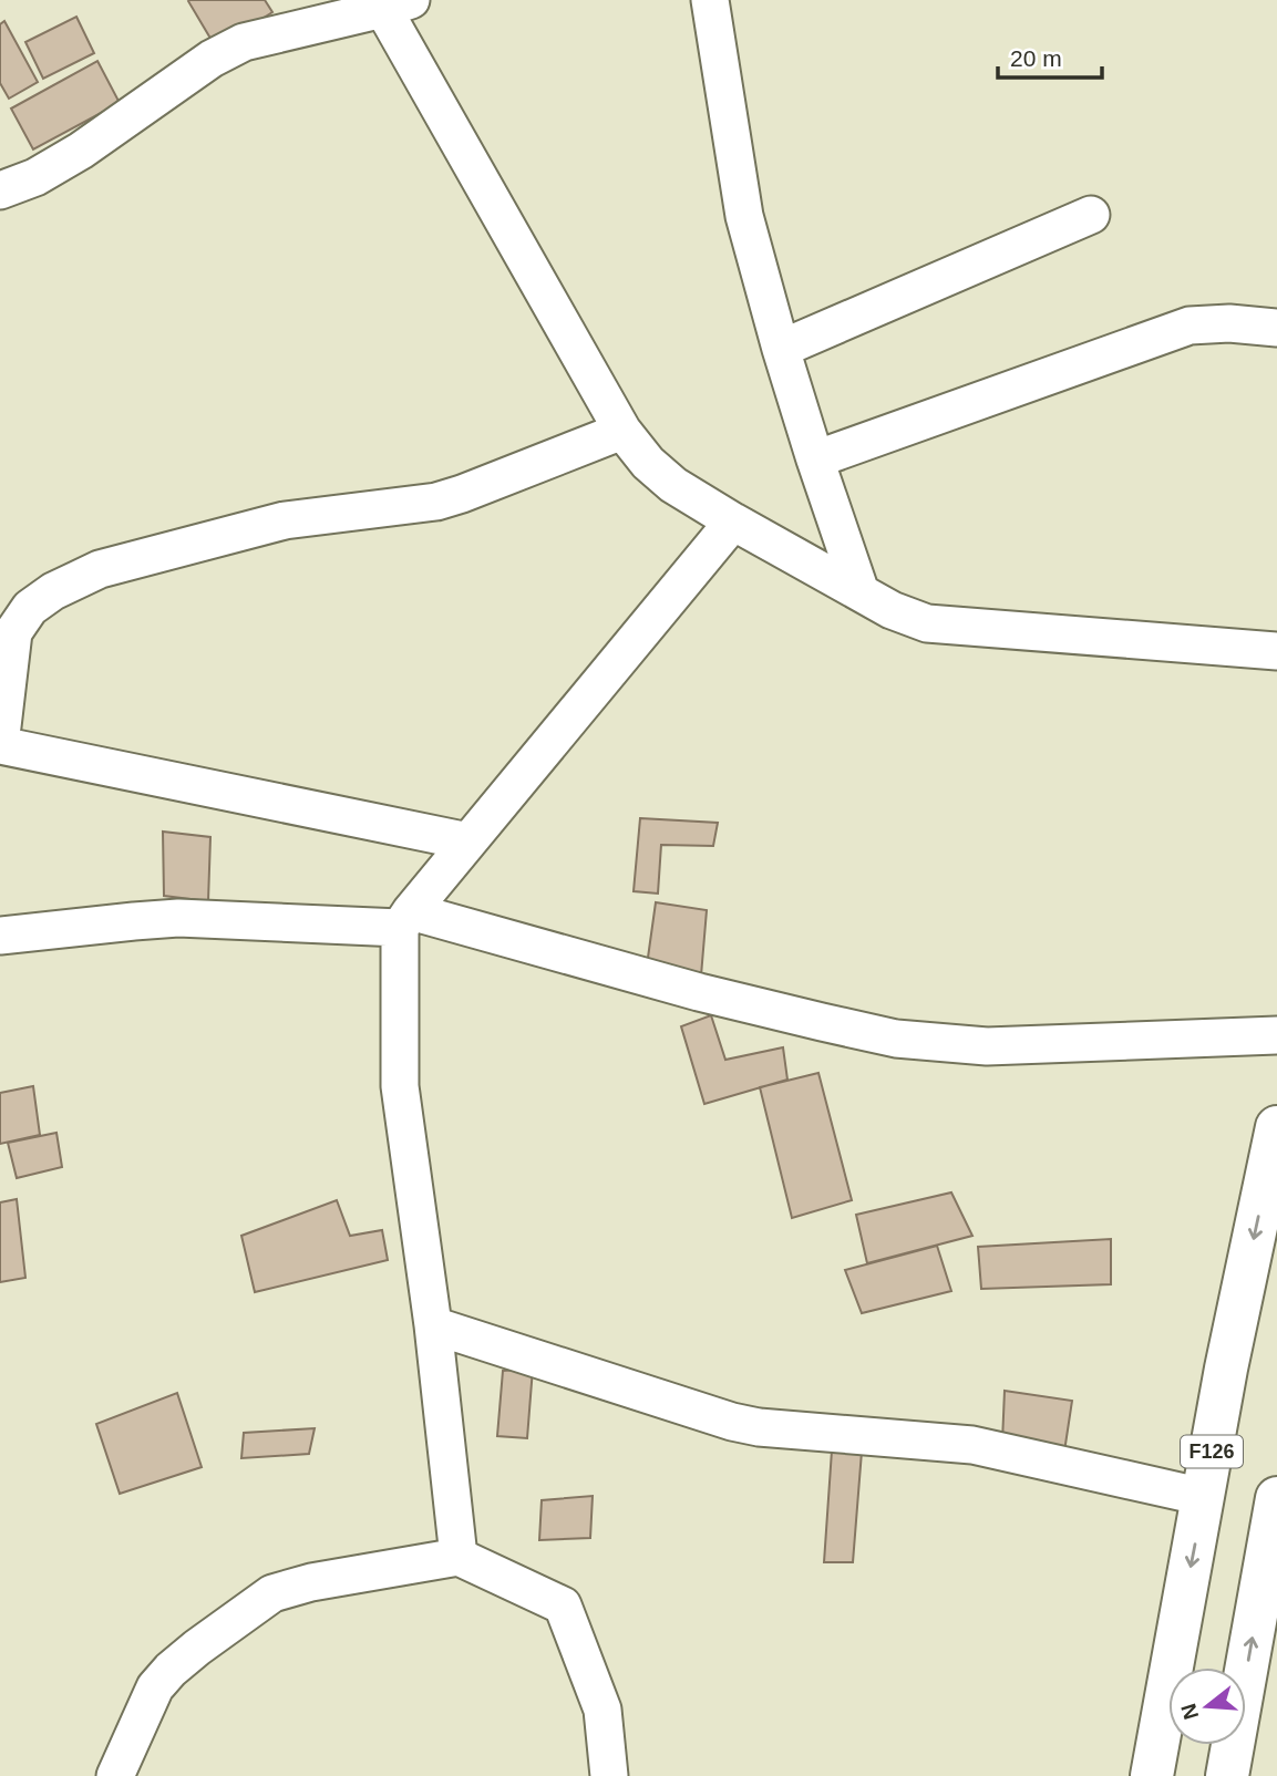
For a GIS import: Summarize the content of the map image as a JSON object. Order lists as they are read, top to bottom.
{
  "streets": {
    "main road": ["F126"]
  },
  "scale_bar": "20 m",
  "north": "left"
}
